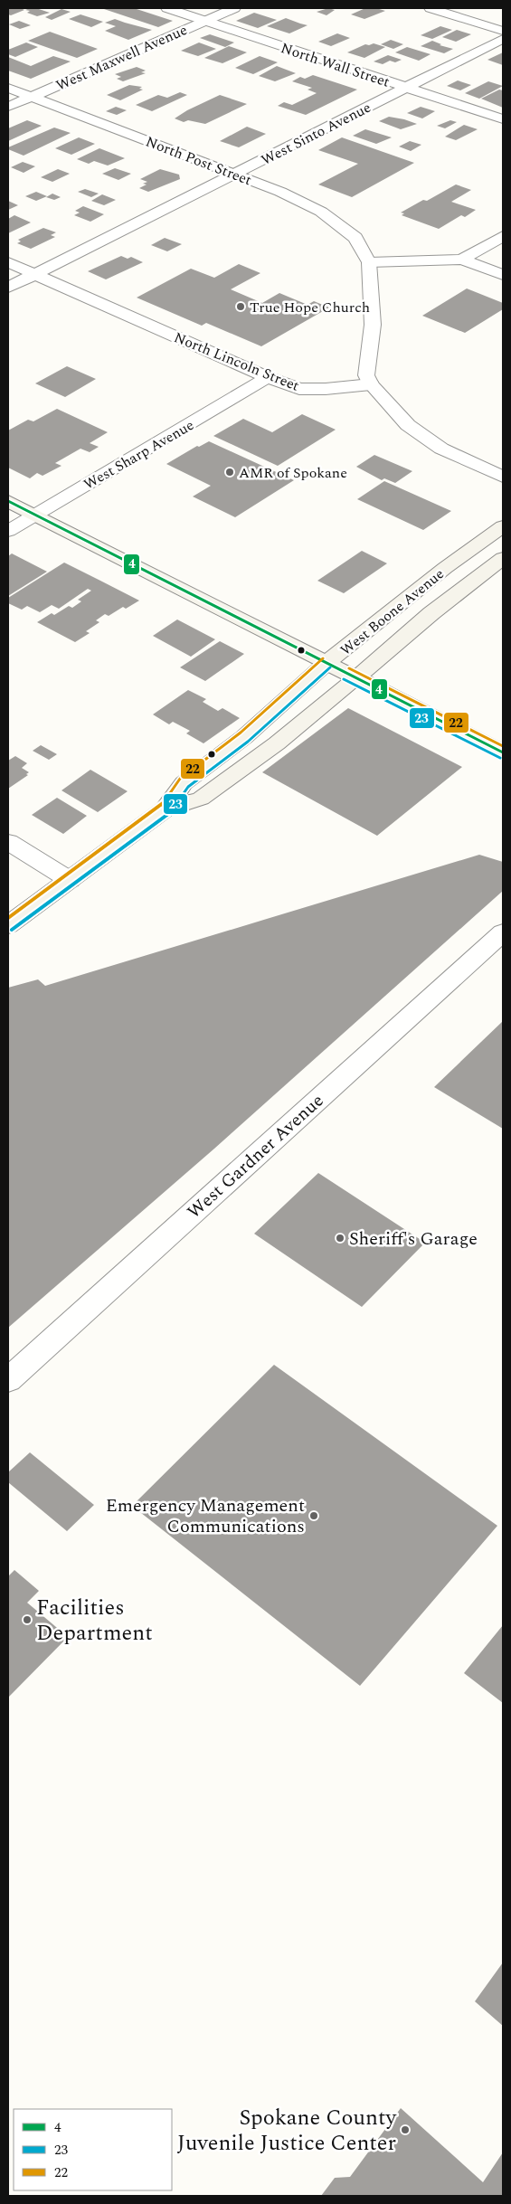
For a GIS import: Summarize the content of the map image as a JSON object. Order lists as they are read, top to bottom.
{
  "streets": {
    "main road": ["West Boone Avenue"],
    "street": [
      "West Maxwell Avenue",
      "North Wall Street",
      "West Sinto Avenue",
      "North Post Street",
      "North Lincoln Street",
      "West Sharp Avenue",
      "West Gardner Avenue"
    ]
  },
  "crossings": [
    ["West Maxwell Avenue", "North Wall Street"],
    ["West Maxwell Avenue", "North Post Street"],
    ["North Wall Street", "West Sinto Avenue"],
    ["West Sinto Avenue", "North Post Street"],
    ["West Sinto Avenue", "North Lincoln Street"],
    ["North Post Street", "North Lincoln Street"],
    ["North Lincoln Street", "West Sharp Avenue"]
  ],
  "places": [
    "True Hope Church",
    "AMR of Spokane",
    "Sheriff's Garage",
    "Emergency Management Communications",
    "Facilities Department",
    "Spokane County Juvenile Justice Center"
  ],
  "lines": ["transit line 4", "transit line 22", "transit line 23"],
  "legend": ["4", "23", "22"]
}
